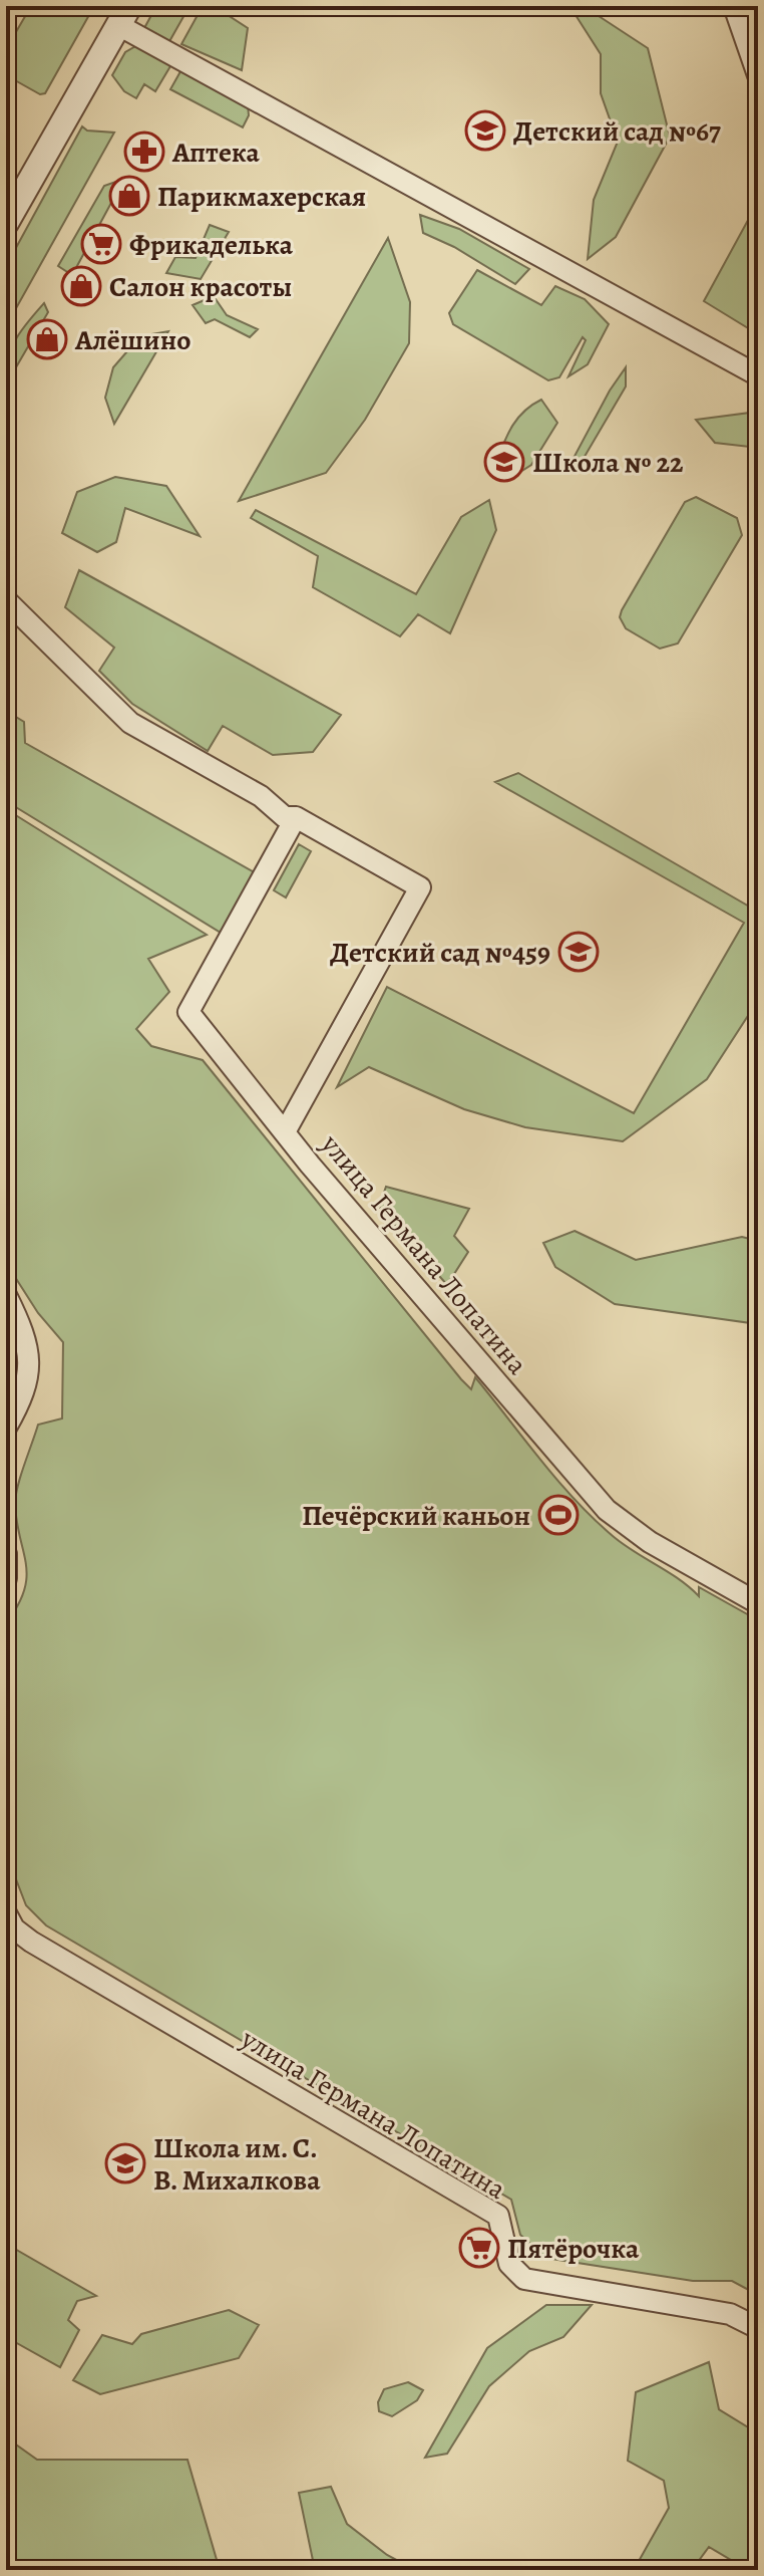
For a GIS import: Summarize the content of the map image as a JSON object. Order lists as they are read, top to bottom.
{
  "streets": {
    "street": ["улица Германа Лопатина"]
  },
  "places": {
    "school or university": [
      "Детский сад №67",
      "Школа № 22",
      "Детский сад №459",
      "Школа им. С. В. Михалкова"
    ],
    "pharmacy": ["Аптека"],
    "shop": ["Парикмахерская", "Салон красоты", "Алёшино"],
    "supermarket": ["Фрикаделька", "Пятёрочка"],
    "sports": ["Печёрский каньон"]
  }
}
